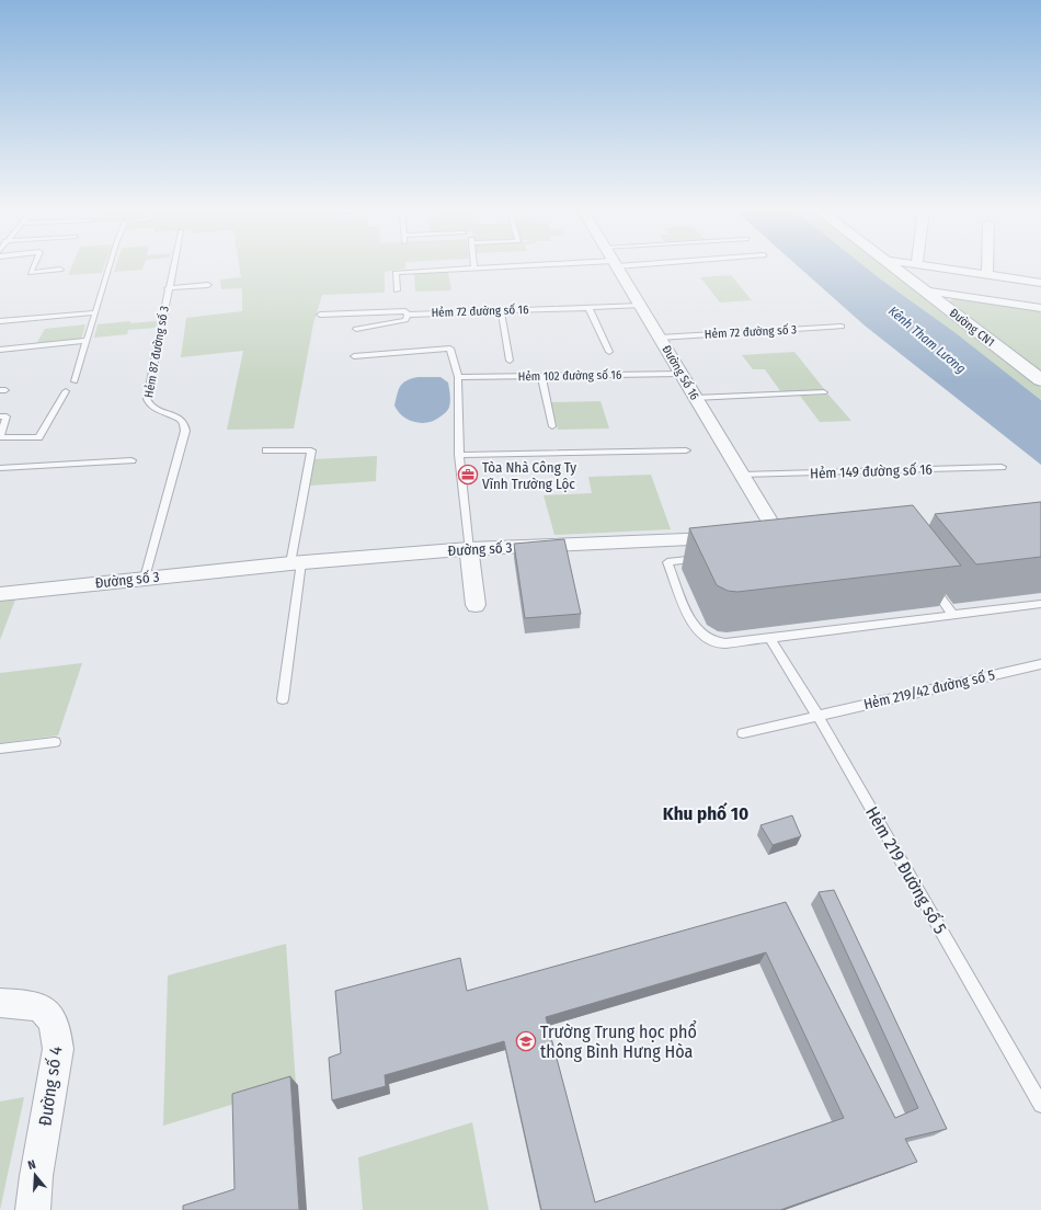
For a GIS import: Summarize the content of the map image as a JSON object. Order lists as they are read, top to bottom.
{
  "streets": {
    "street": [
      "Đường CN1",
      "Đường Số 16",
      "Đường số 3",
      "Đường số 4"
    ],
    "lane": [
      "Hẻm 72 đường số 16",
      "Hẻm 72 đường số 3",
      "Hẻm 87 đường số 3",
      "Hẻm 102 đường số 16",
      "Hẻm 149 đường số 16",
      "Hẻm 219/42 đường số 5",
      "Hẻm 219 Đường số 5"
    ]
  },
  "crossings": [
    ["Hẻm 72 đường số 16", "Đường Số 16"],
    ["Hẻm 72 đường số 3", "Đường Số 16"],
    ["Hẻm 87 đường số 3", "Đường số 3"],
    ["Đường Số 16", "Hẻm 102 đường số 16"],
    ["Đường Số 16", "Hẻm 149 đường số 16"],
    ["Hẻm 219/42 đường số 5", "Hẻm 219 Đường số 5"]
  ],
  "districts": ["Khu phố 10"],
  "water": ["Kênh Tham Lương"],
  "places": {
    "office": ["Tòa Nhà Công Ty Vĩnh Trường Lộc"],
    "school or university": ["Trường Trung học phổ thông Bình Hưng Hòa"]
  },
  "north": "top"
}
